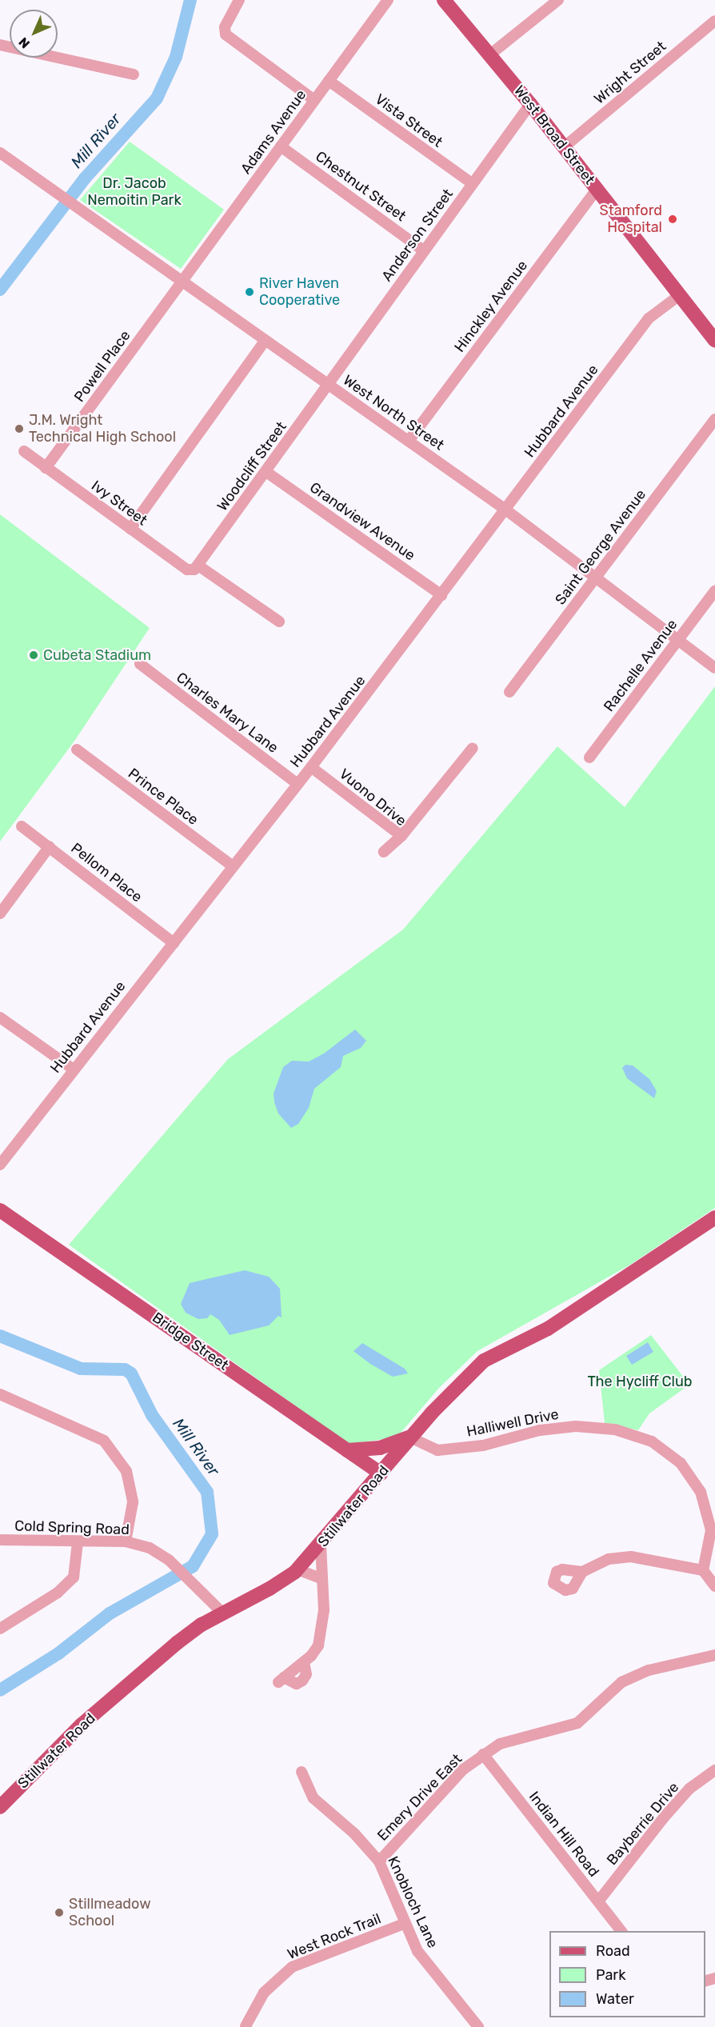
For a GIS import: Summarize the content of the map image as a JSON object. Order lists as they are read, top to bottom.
{
  "streets": {
    "main road": ["West Broad Street", "Bridge Street", "Stillwater Road"],
    "street": [
      "Wright Street",
      "Vista Street",
      "Adams Avenue",
      "Chestnut Street",
      "Anderson Street",
      "Hinckley Avenue",
      "Powell Place",
      "Hubbard Avenue",
      "West North Street",
      "Woodcliff Street",
      "Ivy Street",
      "Grandview Avenue",
      "Saint George Avenue",
      "Rachelle Avenue",
      "Charles Mary Lane",
      "Prince Place",
      "Vuono Drive",
      "Pellom Place",
      "Halliwell Drive",
      "Cold Spring Road",
      "Emery Drive East",
      "Bayberrie Drive",
      "Indian Hill Road",
      "Knobloch Lane",
      "West Rock Trail"
    ]
  },
  "crossings": [
    ["Wright Street", "West Broad Street"],
    ["Vista Street", "Adams Avenue"],
    ["Vista Street", "Anderson Street"],
    ["Adams Avenue", "Chestnut Street"],
    ["Adams Avenue", "Powell Place"],
    ["Adams Avenue", "West North Street"],
    ["West Broad Street", "Anderson Street"],
    ["West Broad Street", "Hinckley Avenue"],
    ["West Broad Street", "Hubbard Avenue"],
    ["Chestnut Street", "Anderson Street"],
    ["Anderson Street", "West North Street"],
    ["Anderson Street", "Woodcliff Street"],
    ["Hinckley Avenue", "West North Street"],
    ["Powell Place", "West North Street"],
    ["Powell Place", "Ivy Street"],
    ["Hubbard Avenue", "West North Street"],
    ["Hubbard Avenue", "Grandview Avenue"],
    ["Hubbard Avenue", "Charles Mary Lane"],
    ["Hubbard Avenue", "Prince Place"],
    ["Hubbard Avenue", "Vuono Drive"],
    ["Hubbard Avenue", "Pellom Place"],
    ["West North Street", "Woodcliff Street"],
    ["West North Street", "Saint George Avenue"],
    ["West North Street", "Rachelle Avenue"],
    ["Woodcliff Street", "Ivy Street"],
    ["Woodcliff Street", "Grandview Avenue"],
    ["Bridge Street", "Stillwater Road"],
    ["Halliwell Drive", "Stillwater Road"],
    ["Stillwater Road", "Cold Spring Road"],
    ["Emery Drive East", "Indian Hill Road"],
    ["Emery Drive East", "Knobloch Lane"],
    ["Bayberrie Drive", "Indian Hill Road"],
    ["Knobloch Lane", "West Rock Trail"]
  ],
  "water": ["Mill River"],
  "parks": ["Dr. Jacob Nemoitin Park", "The Hycliff Club"],
  "places": [
    "Stamford Hospital",
    "River Haven Cooperative",
    "J.M. Wright Technical High School",
    "Cubeta Stadium",
    "Stillmeadow School"
  ],
  "legend": ["Road", "Park", "Water"],
  "north": "bottom left"
}
